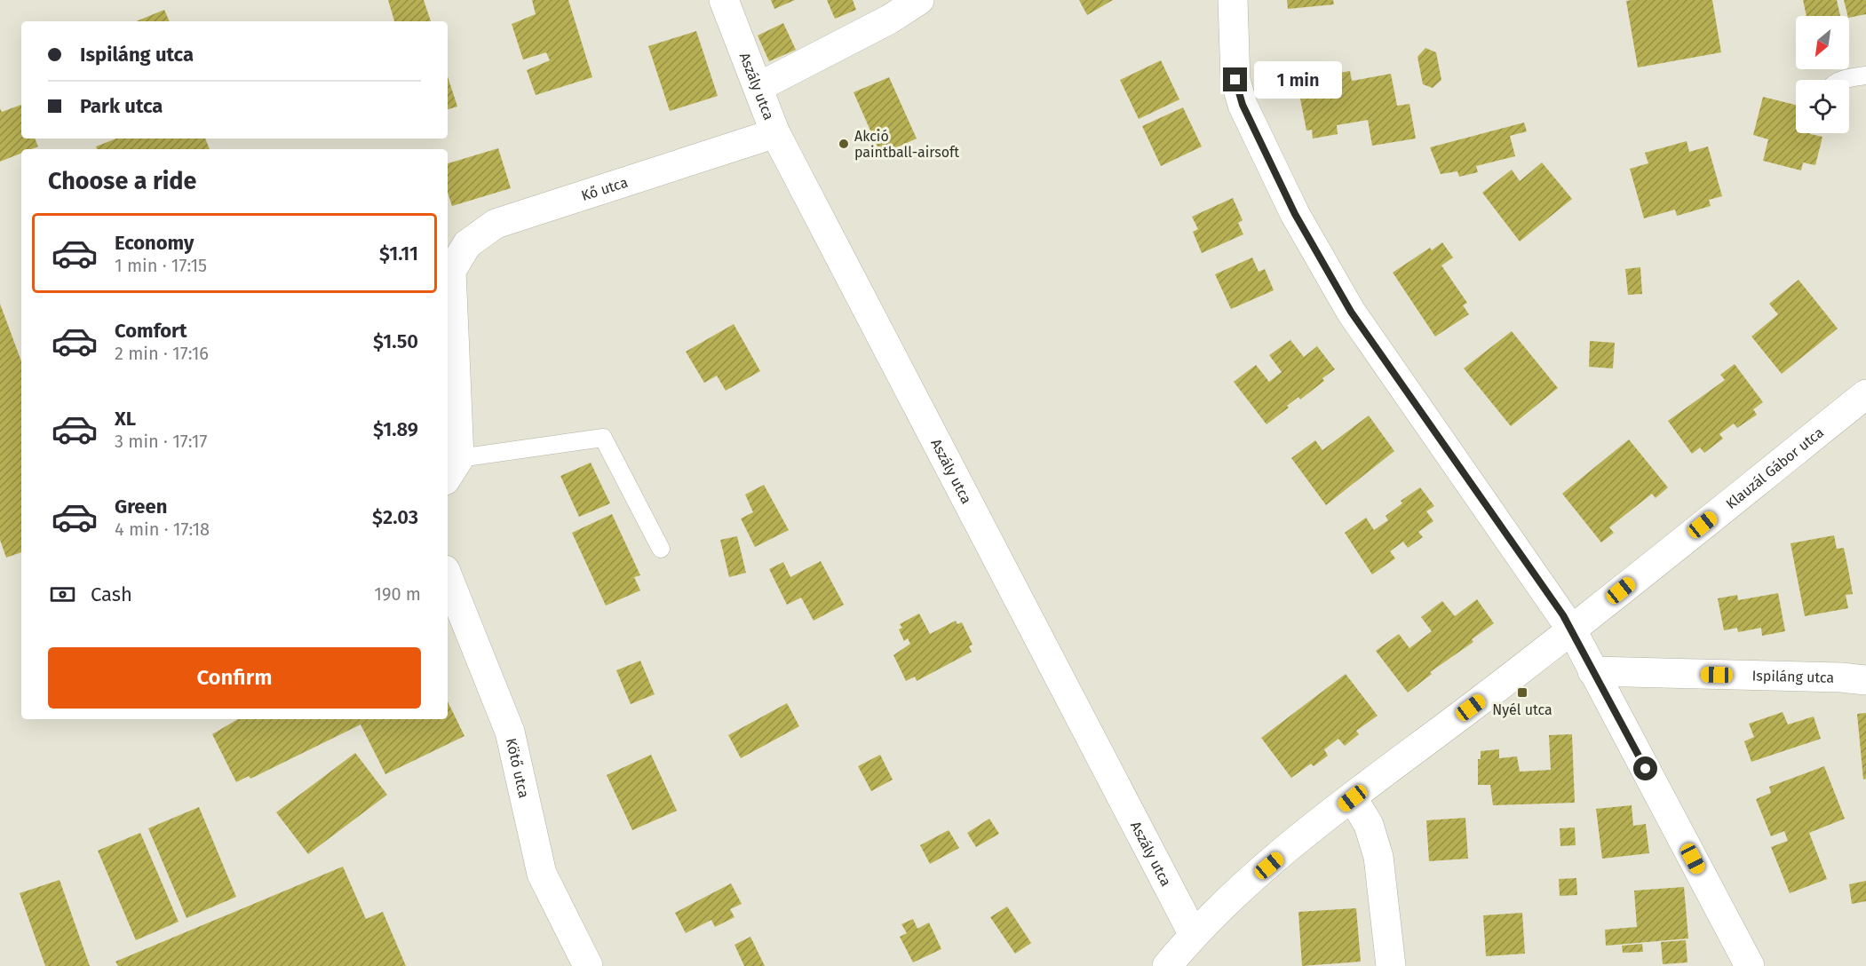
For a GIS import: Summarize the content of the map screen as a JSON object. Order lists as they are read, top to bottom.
{
  "streets": {
    "street": [
      "Aszály utca",
      "Kő utca",
      "Klauzál Gábor utca",
      "Ispiláng utca",
      "Kötő utca"
    ]
  },
  "crossings": [
    ["Aszály utca", "Kő utca"],
    ["Aszály utca", "Klauzál Gábor utca"]
  ],
  "places": {
    "other": ["Akció paintball-airsoft"],
    "transit": ["Nyél utca"]
  },
  "north": "bottom left",
  "page": {
    "banner": ["Ispiláng utca", "Park utca"],
    "bubble": "1 min",
    "heading": "Choose a ride",
    "list": [
      {
        "name": "Economy",
        "note": "1 min · 17:15",
        "value": "$1.11"
      },
      {
        "name": "Comfort",
        "note": "2 min · 17:16",
        "value": "$1.50"
      },
      {
        "name": "XL",
        "note": "3 min · 17:17",
        "value": "$1.89"
      },
      {
        "name": "Green",
        "note": "4 min · 17:18",
        "value": "$2.03"
      }
    ],
    "pay": ["Cash", "190 m"],
    "buttons": "Confirm"
  }
}
